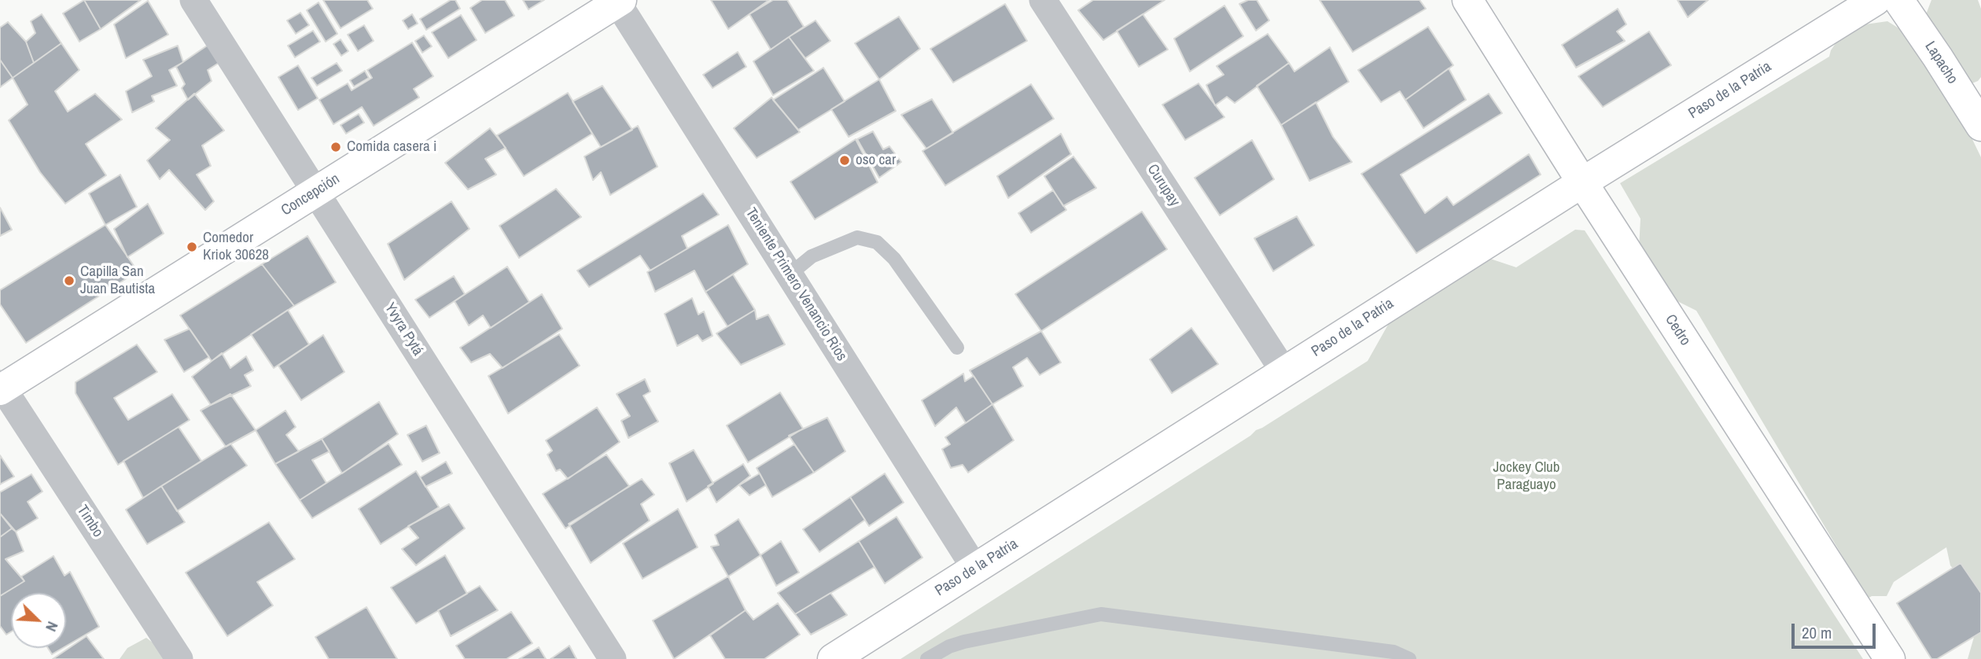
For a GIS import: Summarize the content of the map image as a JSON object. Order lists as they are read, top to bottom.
{
  "streets": {
    "street": [
      "Lapacho",
      "Paso de la Patria",
      "Curupay",
      "Concepción",
      "Teniente Primero Venancio Rios",
      "Yvyra Pytá",
      "Cedro",
      "Timbo"
    ]
  },
  "crossings": [
    ["Paso de la Patria", "Curupay"],
    ["Paso de la Patria", "Teniente Primero Venancio Rios"],
    ["Paso de la Patria", "Cedro"],
    ["Concepción", "Teniente Primero Venancio Rios"],
    ["Concepción", "Yvyra Pytá"],
    ["Concepción", "Timbo"]
  ],
  "parks": ["Jockey Club Paraguayo"],
  "places": [
    "Comida casera i",
    "oso car",
    "Comedor Kriok 30628",
    "Capilla San Juan Bautista"
  ],
  "scale_bar": "20 m",
  "north": "bottom right"
}
